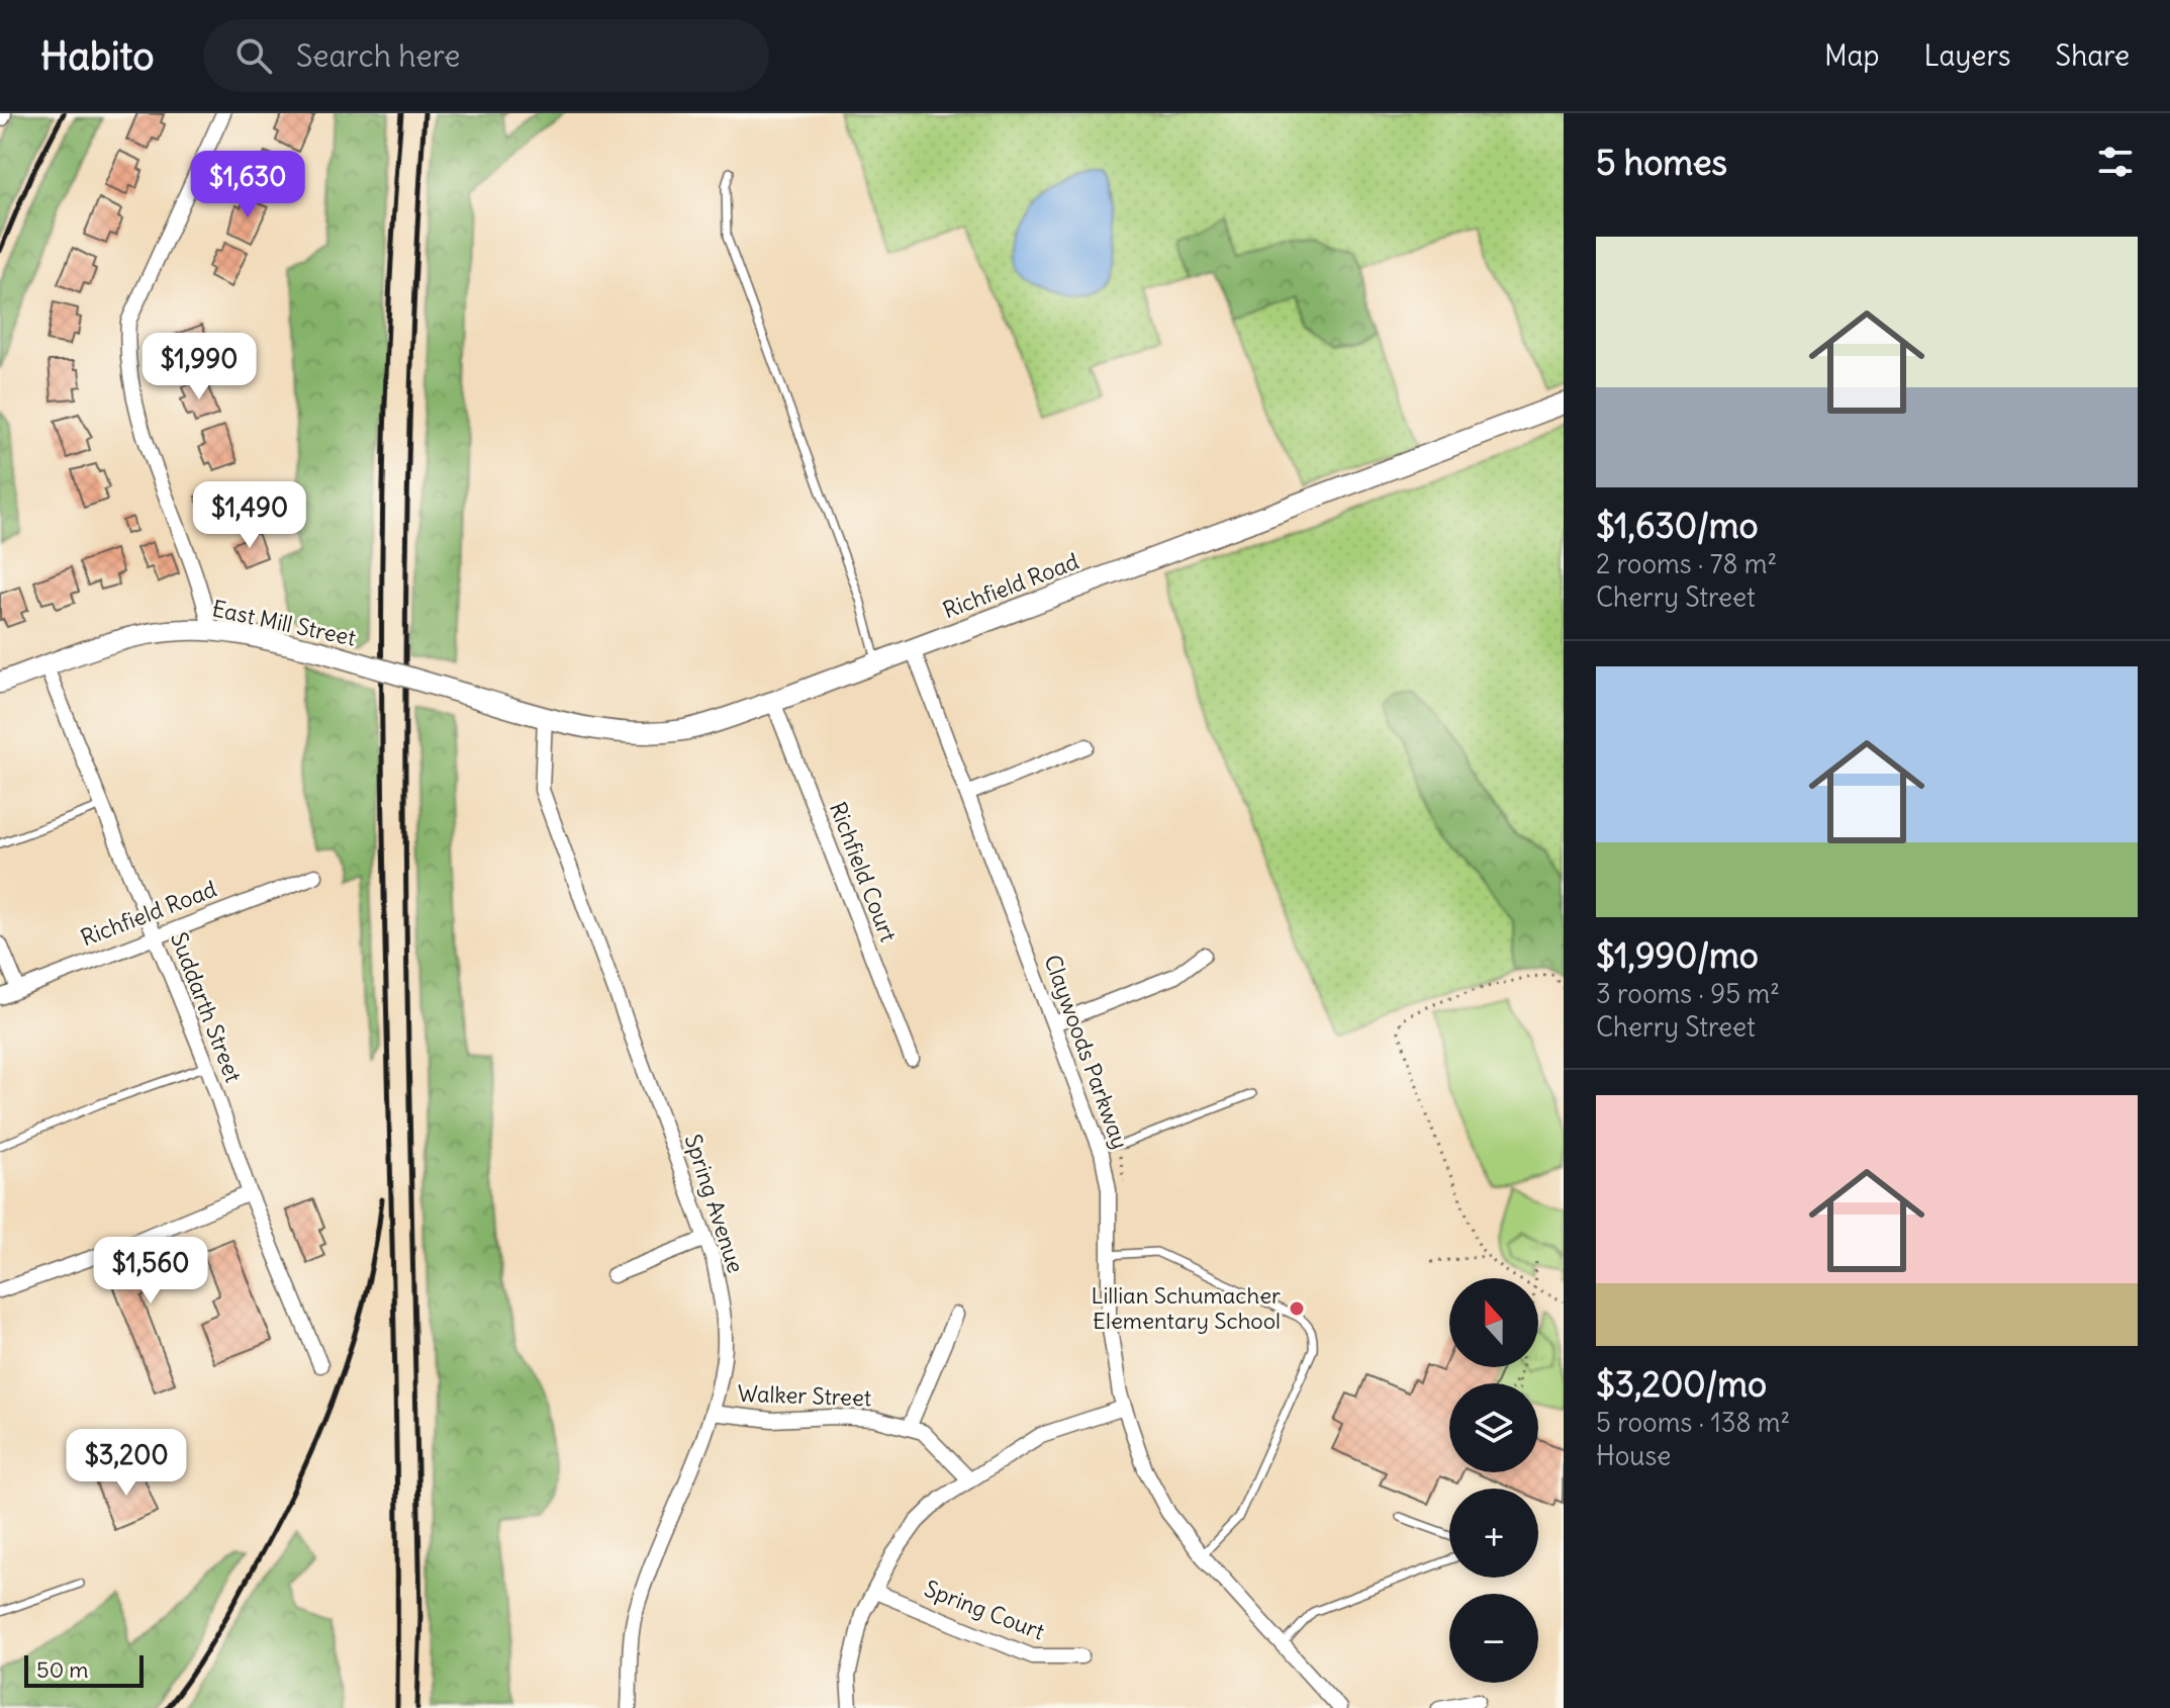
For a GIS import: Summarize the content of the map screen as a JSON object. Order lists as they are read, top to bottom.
{
  "streets": {
    "street": [
      "Richfield Road",
      "East Mill Street",
      "Richfield Court",
      "Suddarth Street",
      "Claywoods Parkway",
      "Spring Avenue",
      "Walker Street",
      "Spring Court"
    ]
  },
  "crossings": [
    ["Richfield Road", "East Mill Street"],
    ["Richfield Road", "Richfield Court"],
    ["Richfield Road", "Suddarth Street"],
    ["Richfield Road", "Claywoods Parkway"],
    ["Richfield Road", "Spring Avenue"],
    ["East Mill Street", "Suddarth Street"],
    ["Spring Avenue", "Walker Street"]
  ],
  "places": ["Lillian Schumacher Elementary School"],
  "scale_bar": "50 m",
  "north": "top",
  "page": {
    "header": "Habito",
    "search": "Search here",
    "nav": ["Map", "Layers", "Share"],
    "heading": "5 homes",
    "price": [
      "$1,630",
      "$1,990",
      "$1,490",
      "$1,560",
      "$3,200"
    ],
    "list": [
      {
        "name": "$1,630/mo",
        "note": "2 rooms · 78 m² · Cherry Street"
      },
      {
        "name": "$1,990/mo",
        "note": "3 rooms · 95 m² · Cherry Street"
      },
      {
        "name": "$3,200/mo",
        "note": "5 rooms · 138 m² · House"
      }
    ],
    "map_buttons": ["+", "−"],
    "scale": "50 m"
  }
}
